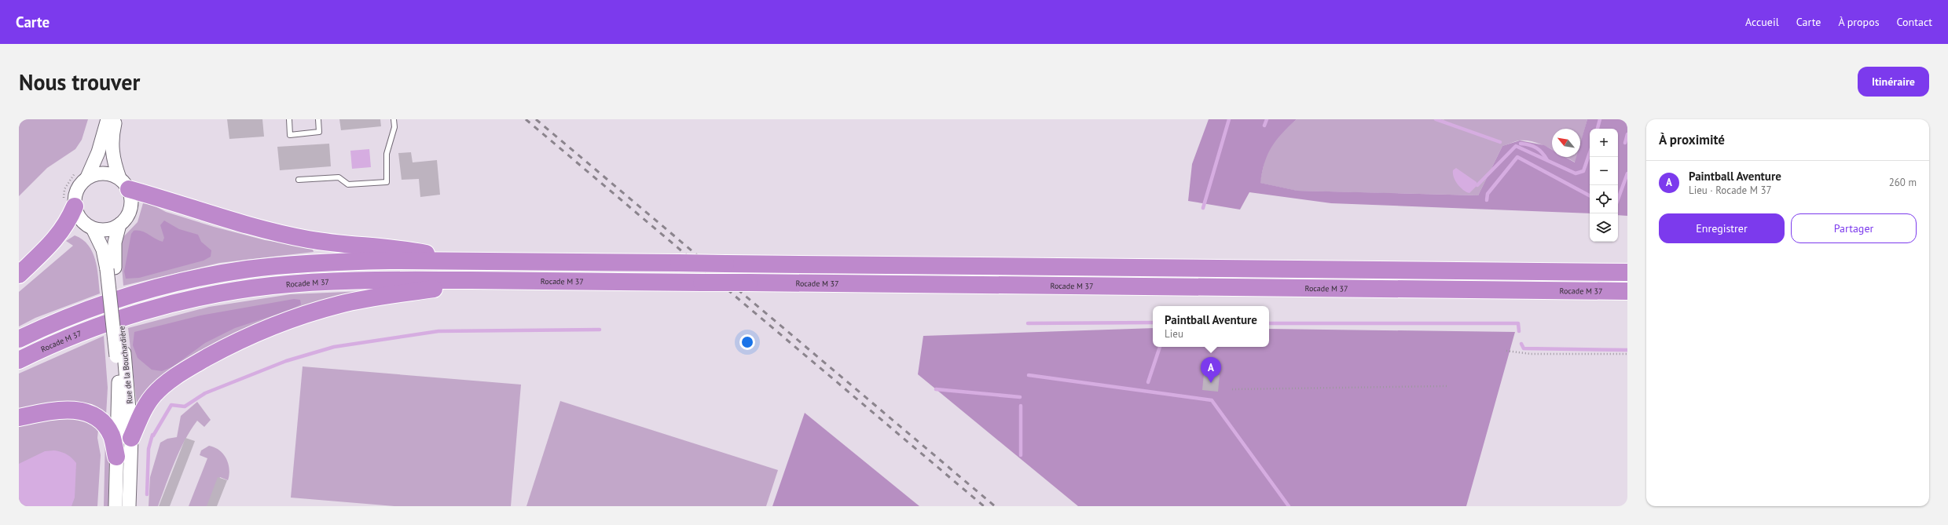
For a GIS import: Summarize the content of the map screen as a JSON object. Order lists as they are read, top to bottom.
{
  "streets": {
    "highway": ["Rocade M 37"],
    "street": ["Rue de la Bouchardière"]
  },
  "north": "top left",
  "page": {
    "header": "Carte",
    "nav": [
      "Accueil",
      "Carte",
      "À propos",
      "Contact"
    ],
    "buttons": [
      "Itinéraire",
      ["Enregistrer", "Partager"]
    ],
    "title": "Nous trouver",
    "heading": "À proximité",
    "map_buttons": ["+", "−"],
    "list": [
      {
        "mark": "A",
        "name": "Paintball Aventure",
        "note": "Lieu · Rocade M 37",
        "value": "260 m"
      }
    ],
    "popup": ["Paintball Aventure", "Lieu"],
    "pins": "A"
  }
}
